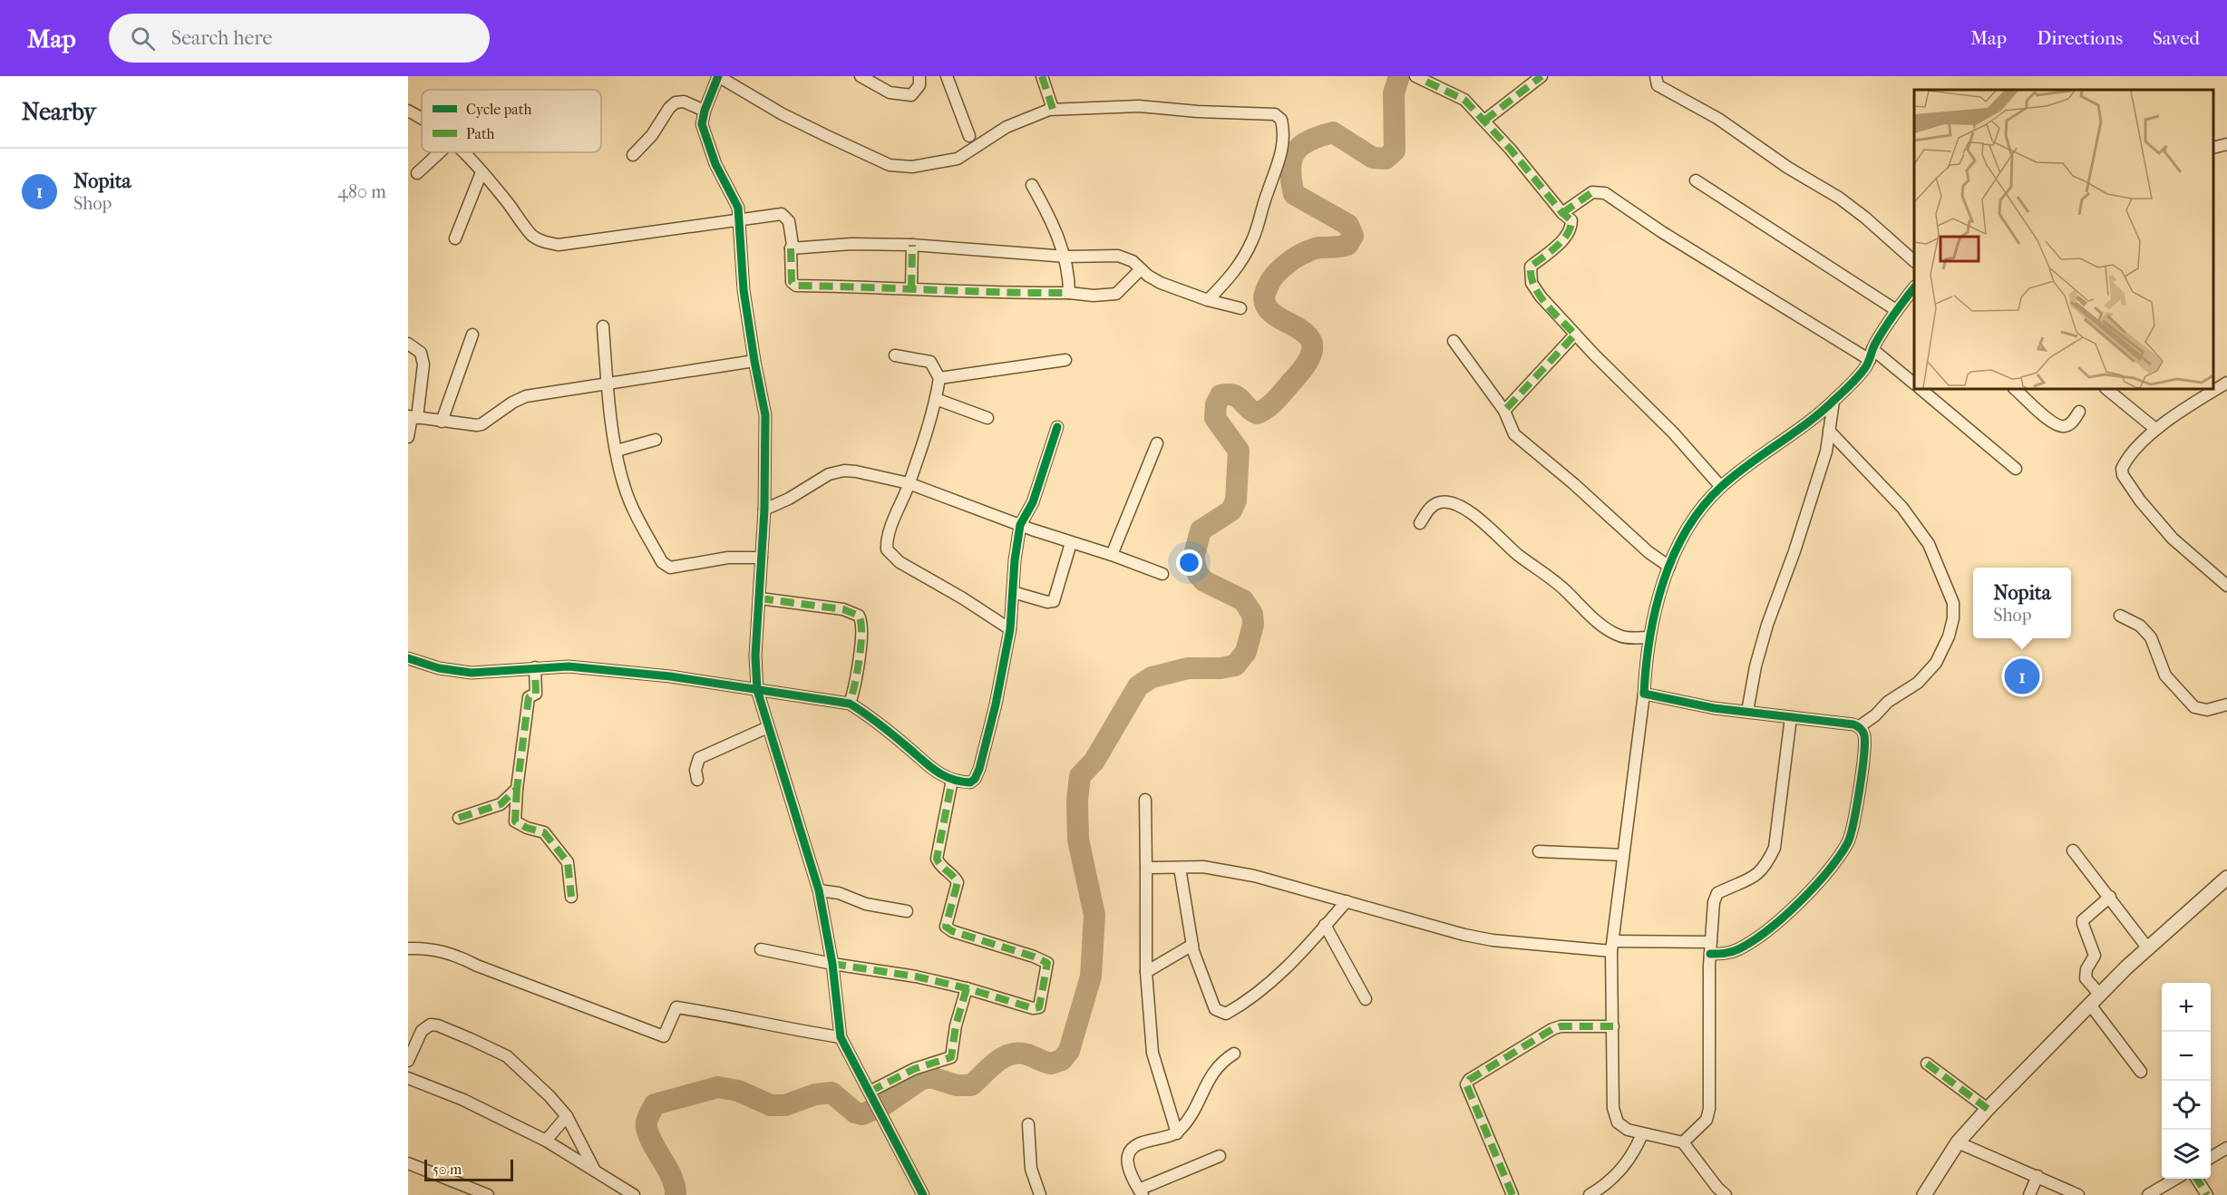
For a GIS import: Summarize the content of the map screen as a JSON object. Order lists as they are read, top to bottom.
{
  "legend": ["Cycle path", "Path"],
  "scale_bar": "50 m",
  "page": {
    "header": "Map",
    "search": "Search here",
    "nav": ["Map", "Directions", "Saved"],
    "heading": "Nearby",
    "list": [
      {
        "mark": "1",
        "name": "Nopita",
        "note": "Shop",
        "value": "480 m"
      }
    ],
    "popup": ["Nopita", "Shop"],
    "pins": "1",
    "map_buttons": ["+", "−"],
    "scale": "50 m"
  }
}
